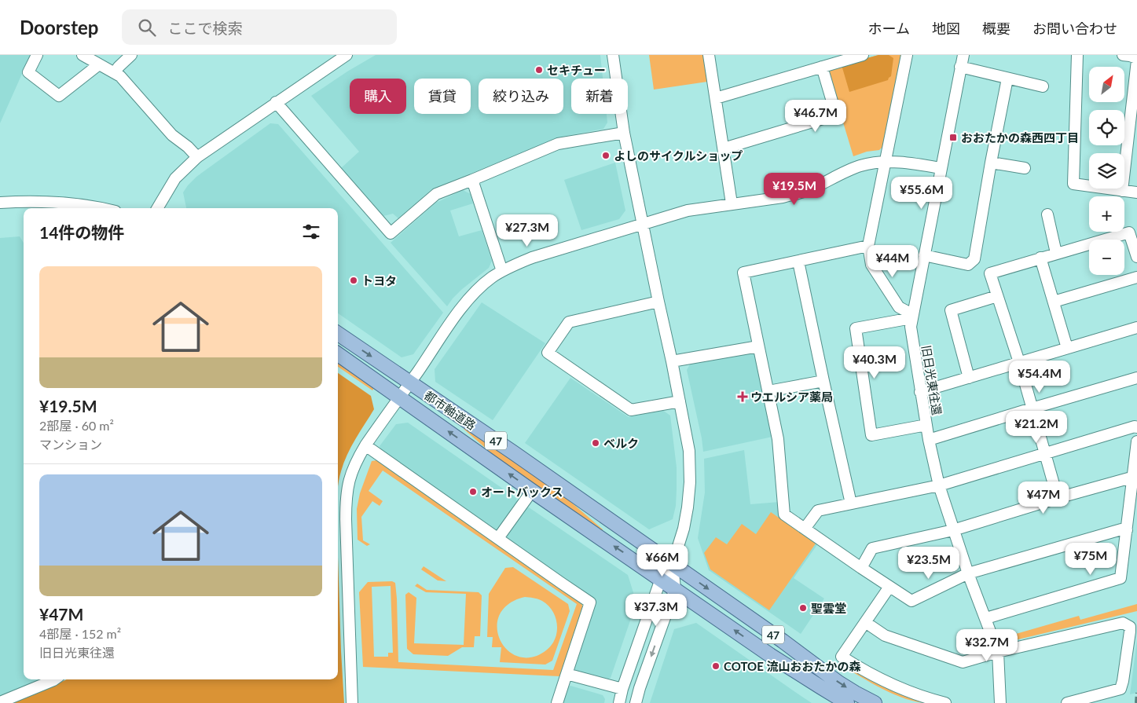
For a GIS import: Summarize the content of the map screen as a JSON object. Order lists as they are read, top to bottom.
{
  "streets": {
    "main road": ["都市軸道路", "47"],
    "street": ["旧日光東往還"]
  },
  "places": {
    "other": [
      "セキチュー",
      "よしのサイクルショップ",
      "トヨタ",
      "ベルク",
      "オートバックス",
      "聖雲堂",
      "COTOE 流山おおたかの森"
    ],
    "transit": ["おおたかの森西四丁目"],
    "health": ["ウエルシア薬局"]
  },
  "north": "top right",
  "page": {
    "header": "Doorstep",
    "search": "ここで検索",
    "nav": [
      "ホーム",
      "地図",
      "概要",
      "お問い合わせ"
    ],
    "map_buttons": ["+", "−"],
    "chip": [
      "購入",
      "賃貸",
      "絞り込み",
      "新着"
    ],
    "price": [
      "¥46.7M",
      "¥19.5M",
      "¥55.6M",
      "¥27.3M",
      "¥44M",
      "¥40.3M",
      "¥54.4M",
      "¥21.2M",
      "¥47M",
      "¥75M",
      "¥66M",
      "¥23.5M",
      "¥37.3M",
      "¥32.7M"
    ],
    "heading": "14件の物件",
    "list": [
      {
        "name": "¥19.5M",
        "note": "2部屋 · 60 m² · マンション"
      },
      {
        "name": "¥47M",
        "note": "4部屋 · 152 m² · 旧日光東往還"
      }
    ]
  }
}
